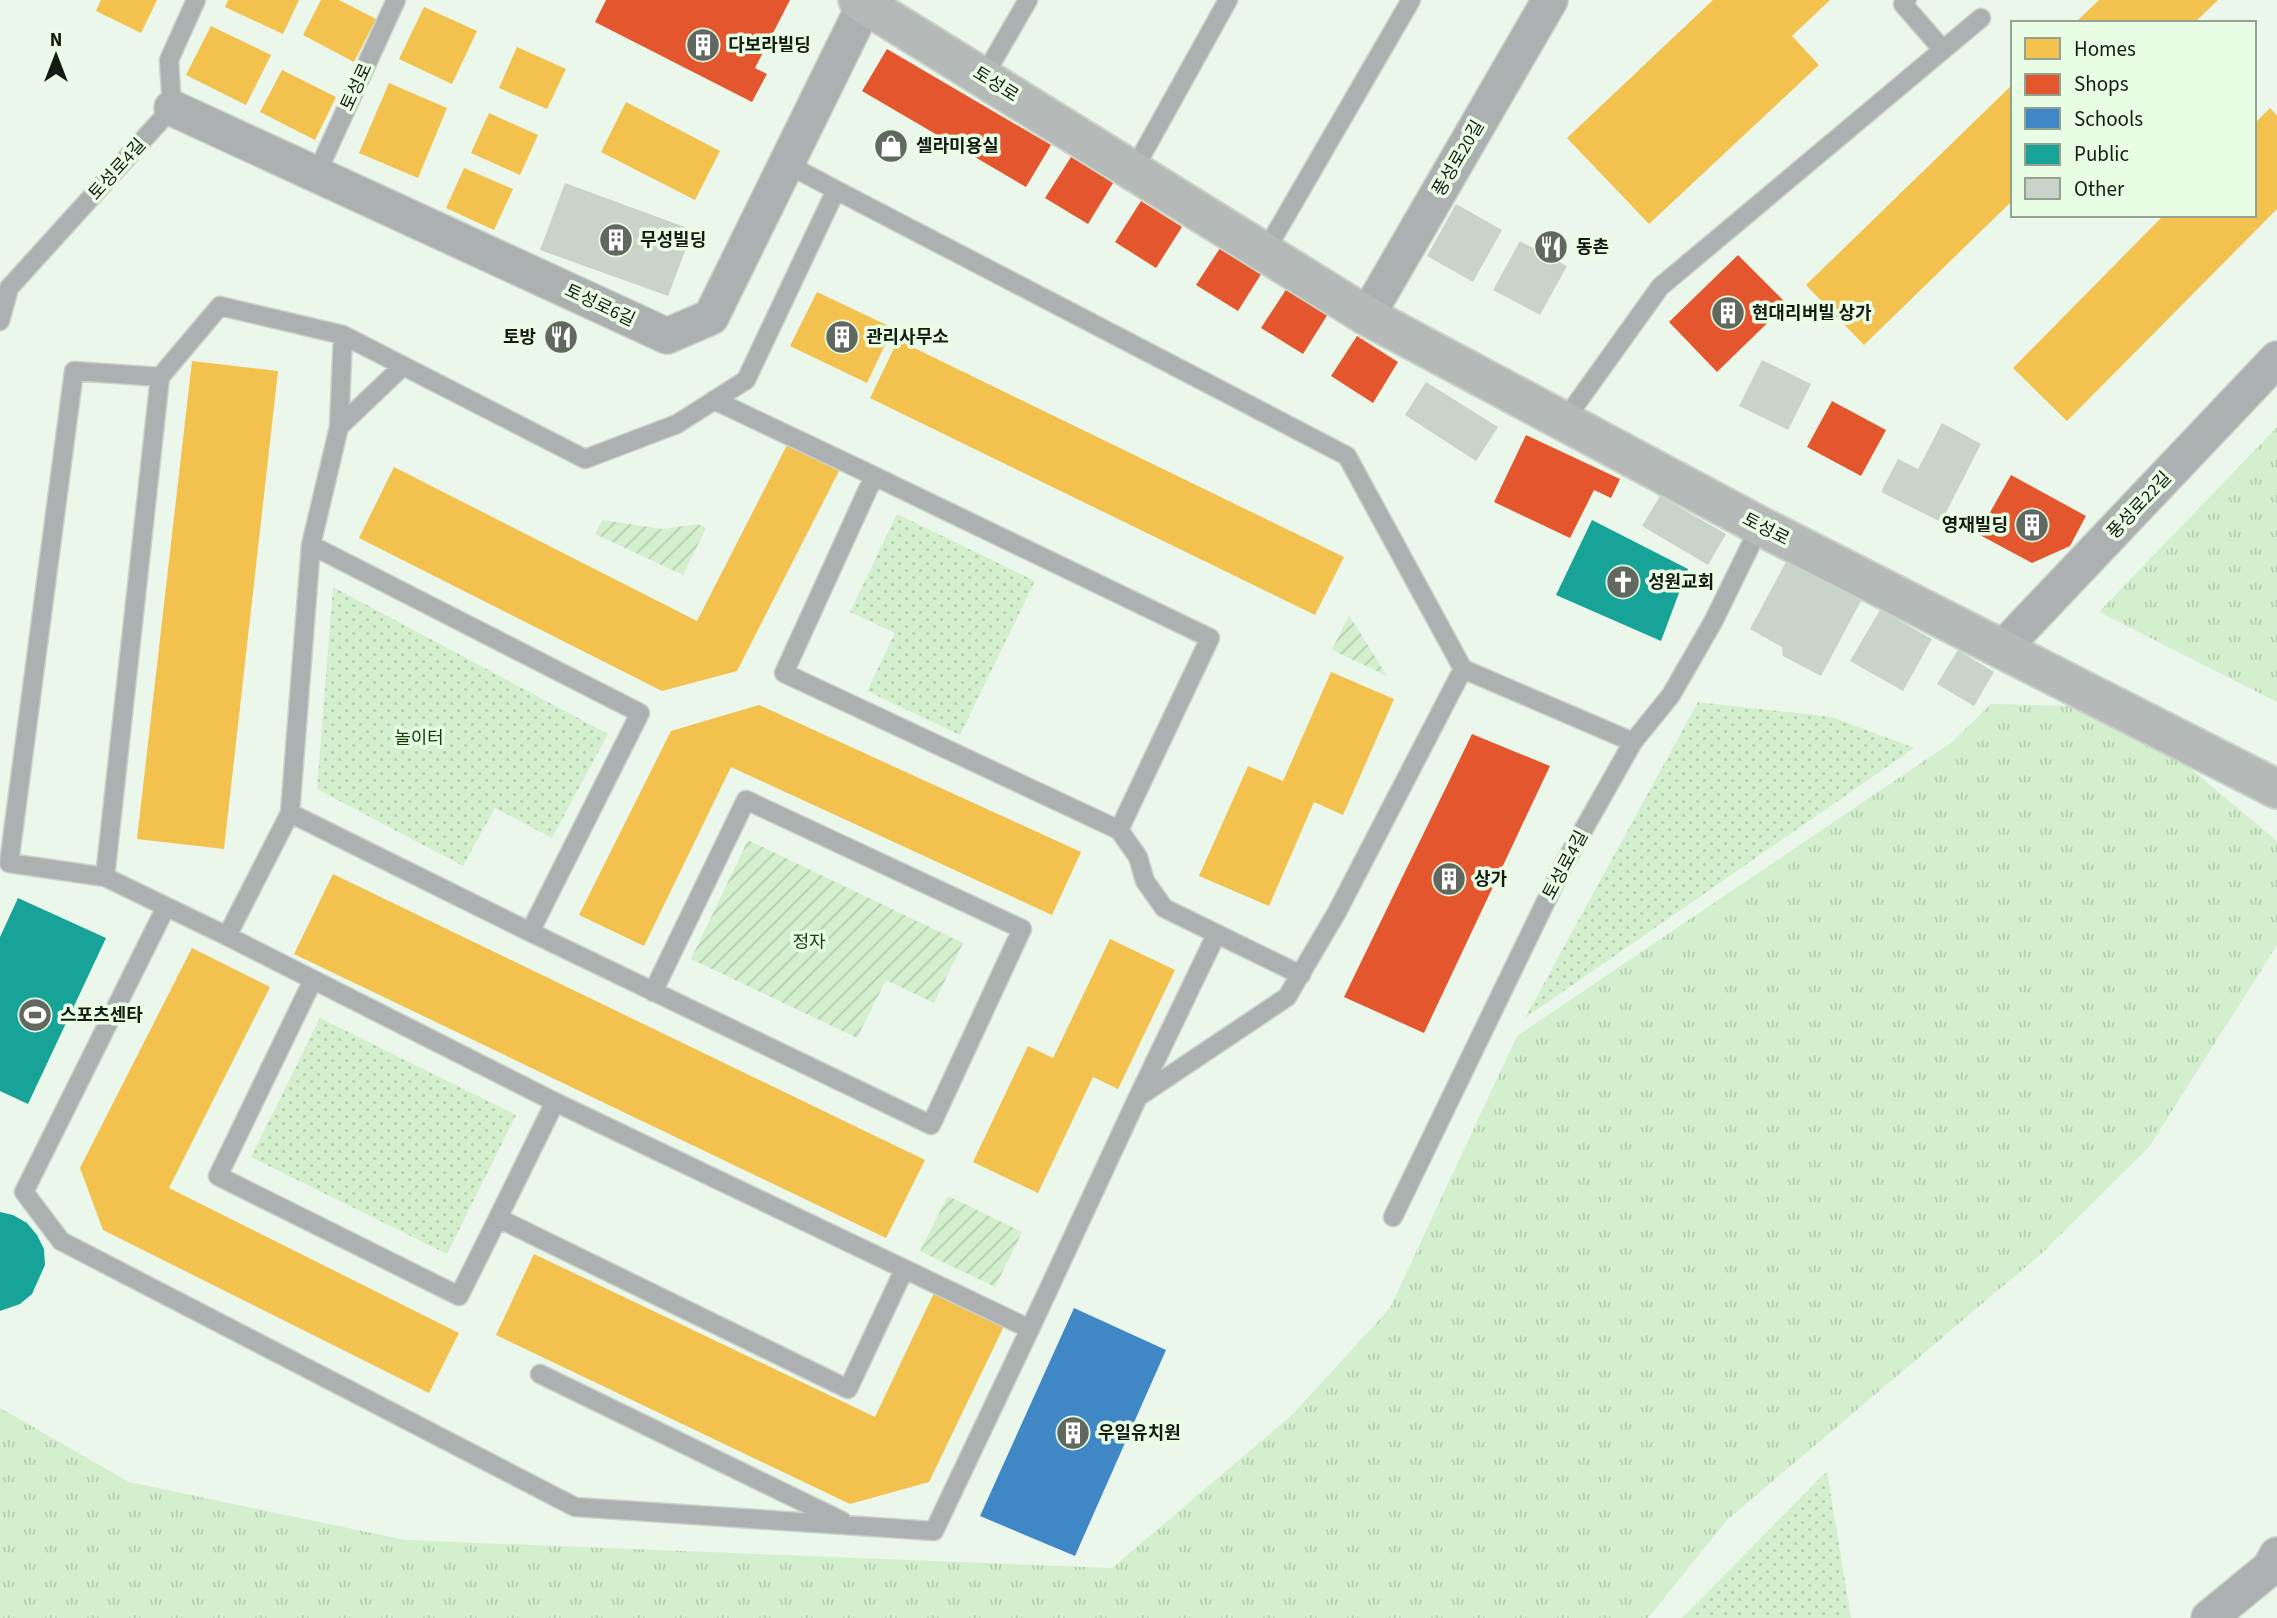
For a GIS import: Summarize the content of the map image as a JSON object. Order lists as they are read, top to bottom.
{
  "streets": {
    "street": [
      "토성로",
      "풍성로20길",
      "토성로6길",
      "풍성로22길"
    ],
    "lane": ["토성로4길"]
  },
  "crossings": [
    ["토성로", "풍성로20길"],
    ["토성로", "토성로4길"],
    ["토성로", "토성로6길"],
    ["토성로", "풍성로22길"],
    ["토성로4길", "토성로6길"]
  ],
  "parks": ["놀이터", "정자"],
  "places": {
    "building": [
      "다보라빌딩",
      "무성빌딩",
      "현대리버빌 상가",
      "관리사무소",
      "영재빌딩",
      "상가",
      "우일유치원"
    ],
    "shop": ["셀라미용실"],
    "restaurant": ["동촌", "토방"],
    "church": ["성원교회"],
    "sports": ["스포츠센타"]
  },
  "legend": [
    "Homes",
    "Shops",
    "Schools",
    "Public",
    "Other"
  ],
  "north": "top"
}
